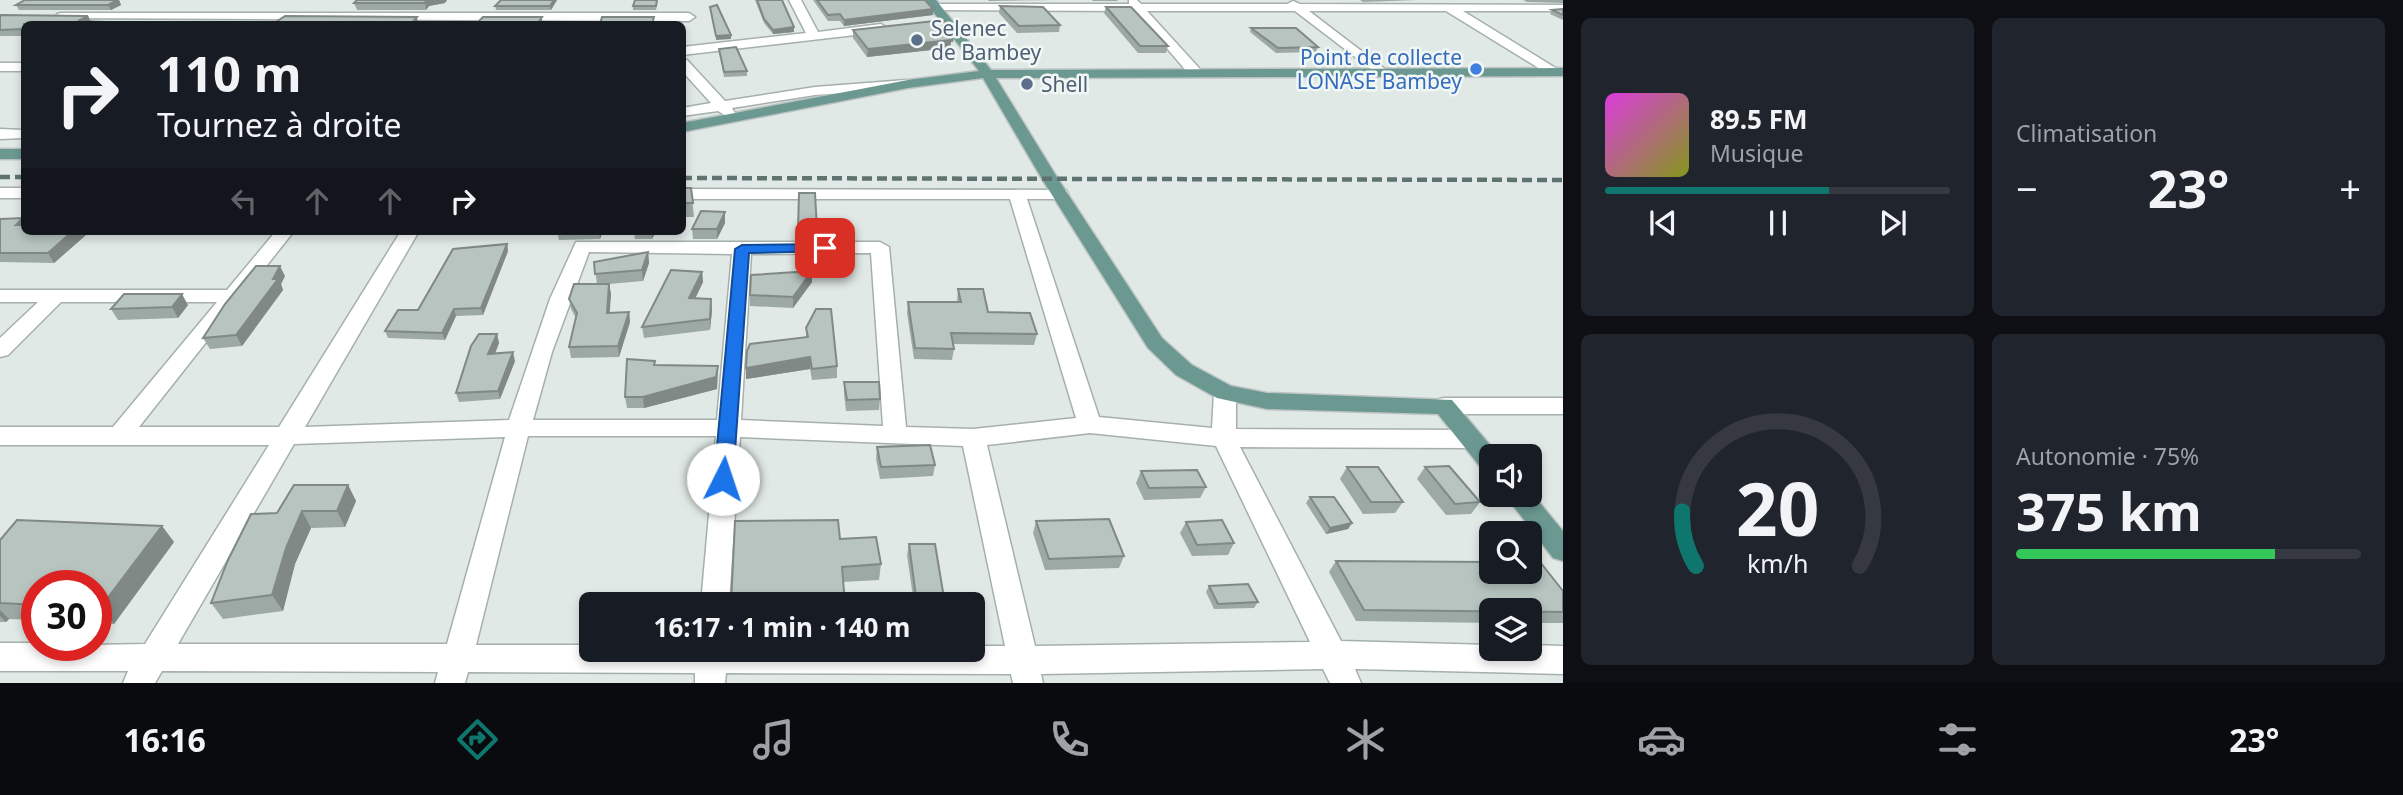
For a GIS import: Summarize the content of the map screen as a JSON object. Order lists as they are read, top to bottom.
{
  "places": ["Selenec de Bambey", "Point de collecte LONASE Bambey", "Shell"],
  "page": {
    "tile": [
      "Climatisation",
      ["Autonomie · 75%", "375 km"]
    ],
    "turn": ["110 m", "Tournez à droite"],
    "song": ["89.5 FM", "Musique"],
    "heat": ["−", "23°", "+"],
    "limit": "30",
    "trip": "16:17 · 1 min · 140 m",
    "tabs": ["16:16", "23°"],
    "gauge": ["20", "km/h"]
  }
}
